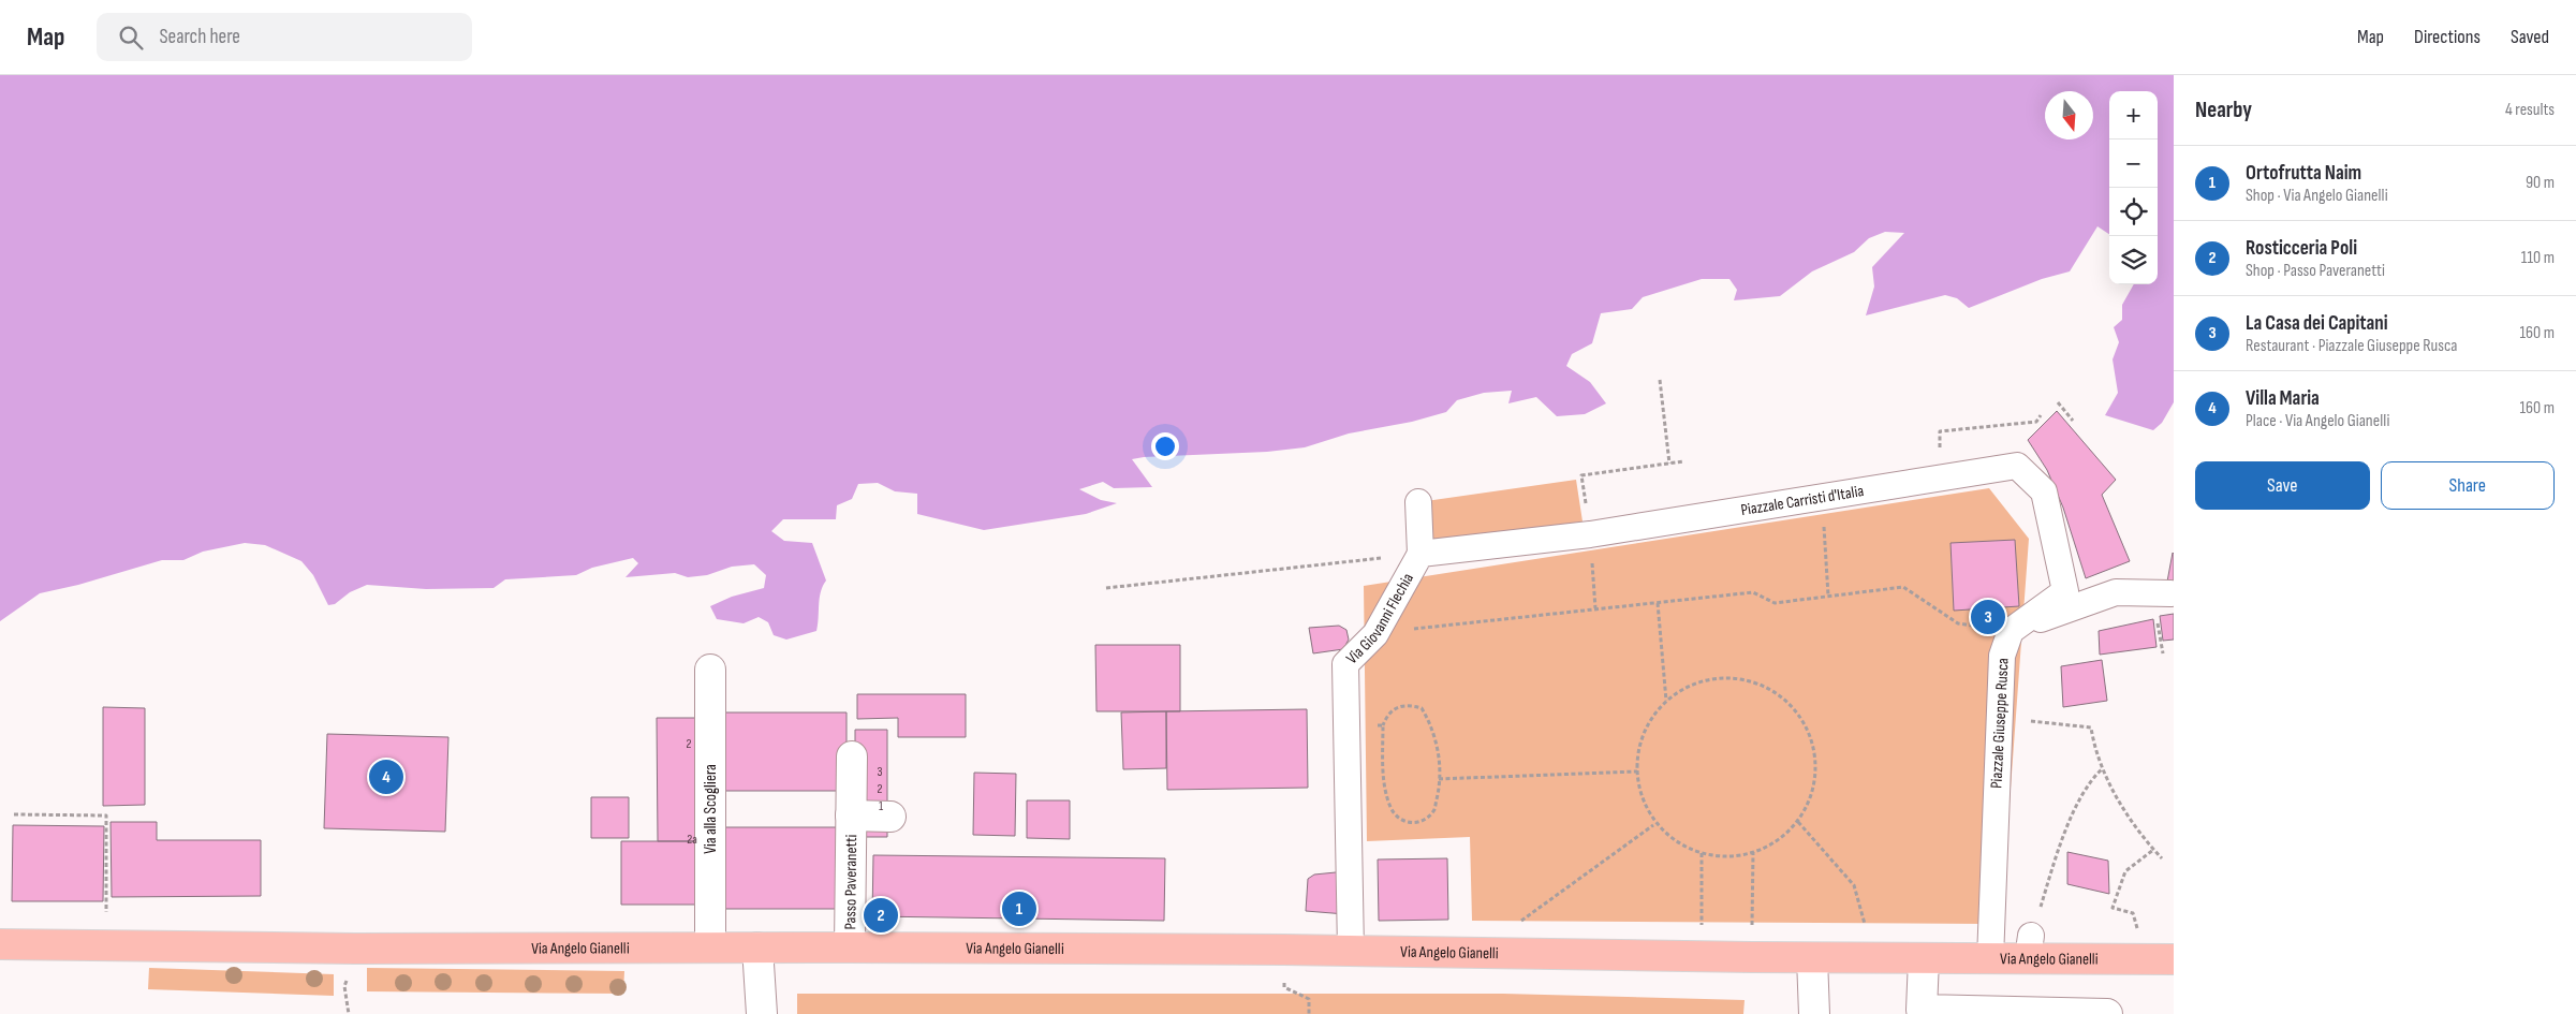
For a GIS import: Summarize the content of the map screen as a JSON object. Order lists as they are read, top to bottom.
{
  "streets": {
    "main road": ["Via Angelo Gianelli"],
    "street": [
      "Piazzale Carristi d'Italia",
      "Via Giovanni Flechia",
      "Piazzale Giuseppe Rusca",
      "Via alla Scogliera",
      "Passo Paveranetti"
    ]
  },
  "crossings": [
    ["Piazzale Carristi d'Italia", "Via Giovanni Flechia"],
    ["Piazzale Carristi d'Italia", "Piazzale Giuseppe Rusca"],
    ["Via Giovanni Flechia", "Via Angelo Gianelli"],
    ["Piazzale Giuseppe Rusca", "Via Angelo Gianelli"],
    ["Via alla Scogliera", "Via Angelo Gianelli"],
    ["Passo Paveranetti", "Via Angelo Gianelli"]
  ],
  "house_numbers": [
    "2",
    "3",
    "2",
    "1",
    "2a"
  ],
  "north": "bottom",
  "page": {
    "header": "Map",
    "search": "Search here",
    "nav": ["Map", "Directions", "Saved"],
    "heading": ["Nearby", "4 results"],
    "map_buttons": ["+", "−"],
    "list": [
      {
        "mark": "1",
        "name": "Ortofrutta Naim",
        "note": "Shop · Via Angelo Gianelli",
        "value": "90 m"
      },
      {
        "mark": "2",
        "name": "Rosticceria Poli",
        "note": "Shop · Passo Paveranetti",
        "value": "110 m"
      },
      {
        "mark": "3",
        "name": "La Casa dei Capitani",
        "note": "Restaurant · Piazzale Giuseppe Rusca",
        "value": "160 m"
      },
      {
        "mark": "4",
        "name": "Villa Maria",
        "note": "Place · Via Angelo Gianelli",
        "value": "160 m"
      }
    ],
    "buttons": ["Save", "Share"],
    "pins": [
      "3",
      "4",
      "1",
      "2"
    ]
  }
}
